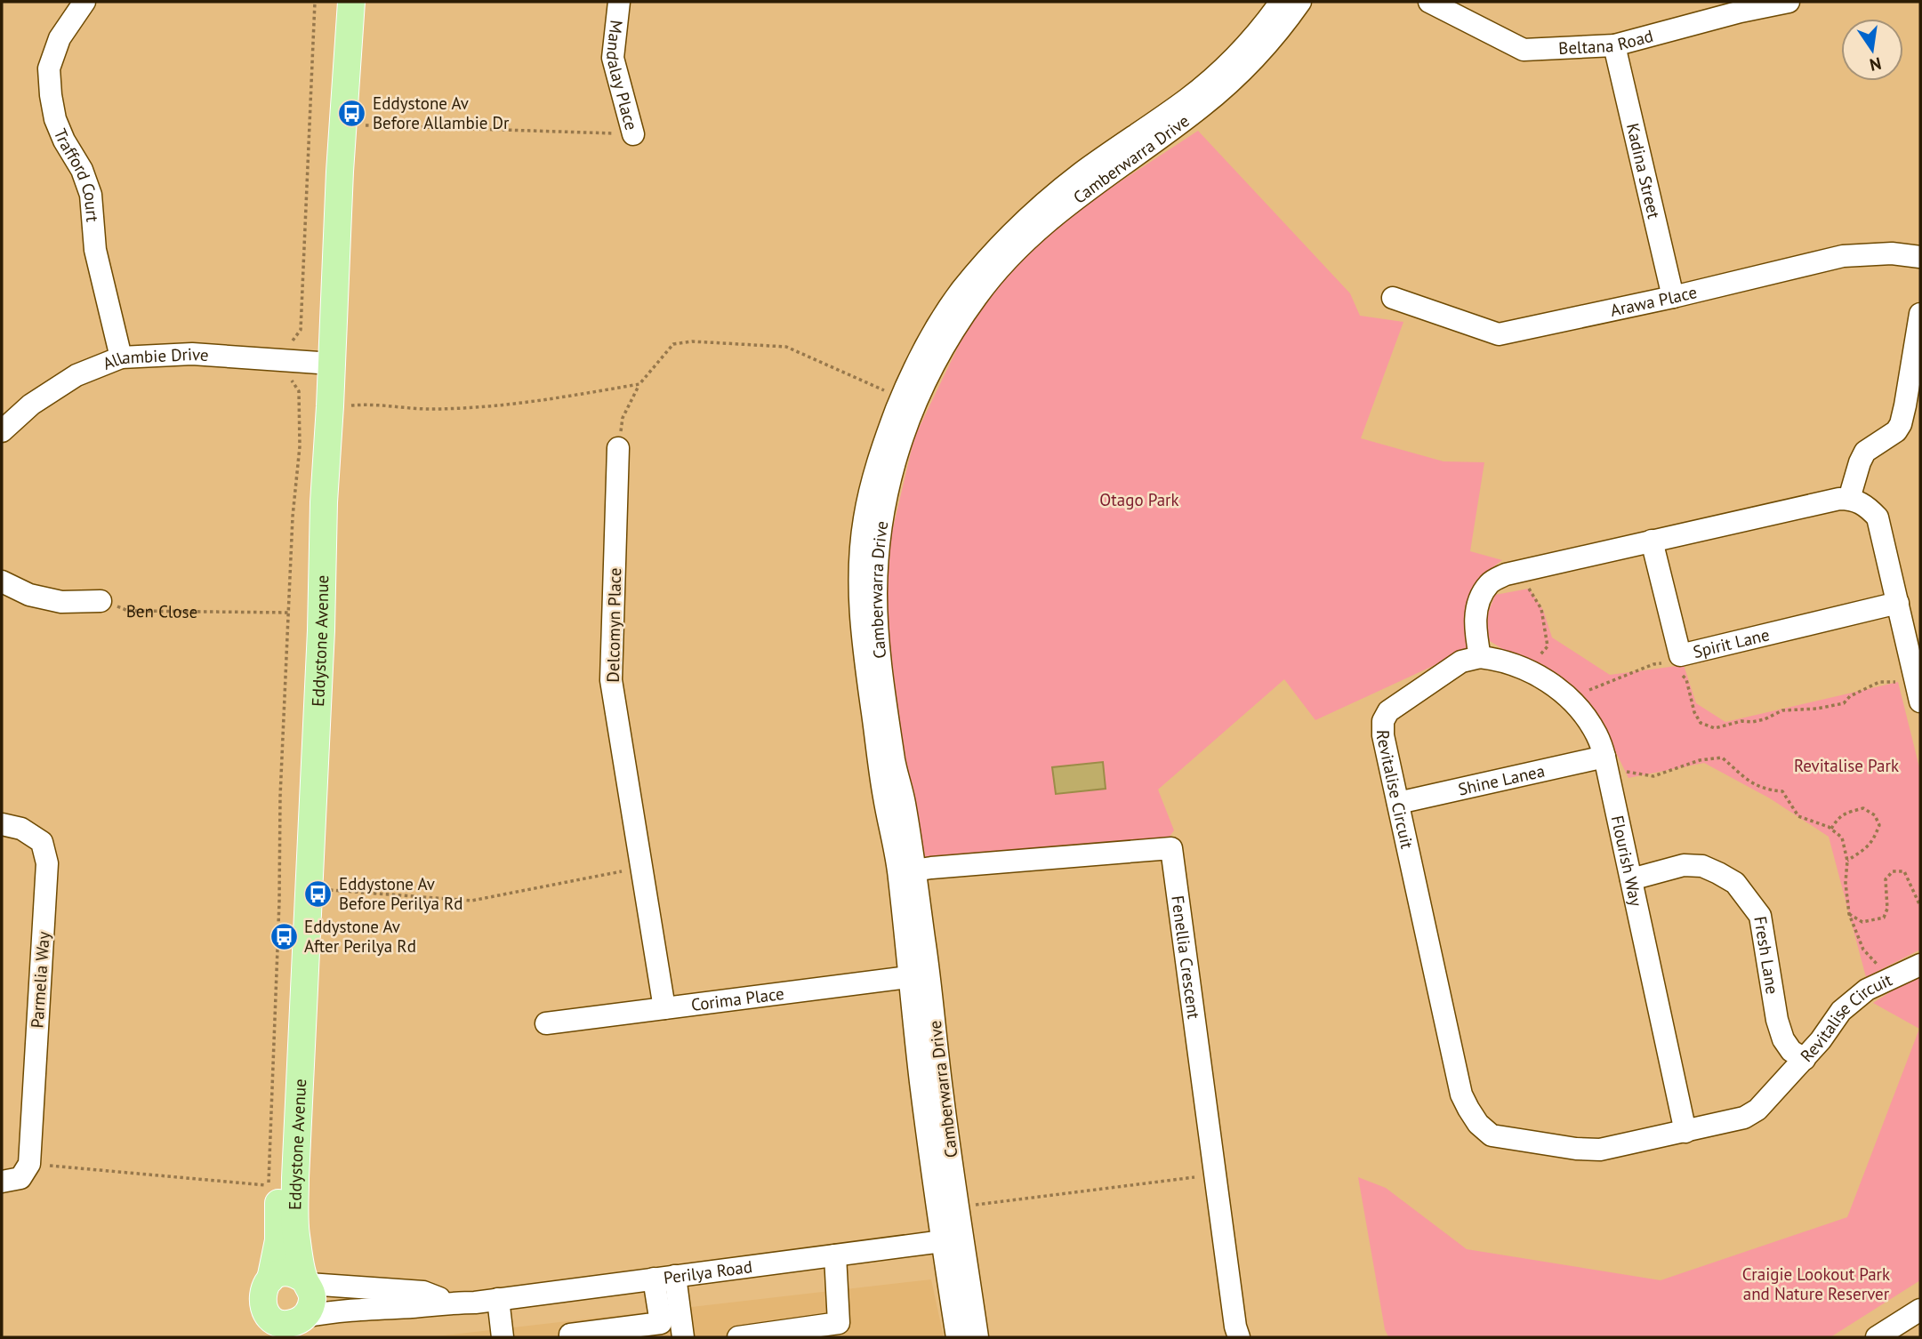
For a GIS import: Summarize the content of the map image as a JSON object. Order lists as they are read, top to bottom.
{
  "streets": {
    "main road": ["Eddystone Avenue"],
    "street": [
      "Beltana Road",
      "Mandalay Place",
      "Camberwarra Drive",
      "Kadina Street",
      "Trafford Court",
      "Arawa Place",
      "Allambie Drive",
      "Ben Close",
      "Delcomyn Place",
      "Spirit Lane",
      "Shine Lanea",
      "Revitalise Circuit",
      "Flourish Way",
      "Fresh Lane",
      "Fenellia Crescent",
      "Parmelia Way",
      "Corima Place",
      "Perilya Road"
    ]
  },
  "crossings": [
    ["Beltana Road", "Kadina Street"],
    ["Camberwarra Drive", "Fenellia Crescent"],
    ["Camberwarra Drive", "Corima Place"],
    ["Camberwarra Drive", "Perilya Road"],
    ["Kadina Street", "Arawa Place"],
    ["Trafford Court", "Allambie Drive"],
    ["Allambie Drive", "Eddystone Avenue"],
    ["Delcomyn Place", "Corima Place"],
    ["Eddystone Avenue", "Perilya Road"],
    ["Shine Lanea", "Revitalise Circuit"],
    ["Shine Lanea", "Flourish Way"],
    ["Revitalise Circuit", "Flourish Way"],
    ["Revitalise Circuit", "Fresh Lane"],
    ["Flourish Way", "Fresh Lane"]
  ],
  "parks": ["Otago Park", "Revitalise Park", "Craigie Lookout Park and Nature Reserver"],
  "places": {
    "bus stop": ["Eddystone Av Before Allambie Dr", "Eddystone Av Before Perilya Rd", "Eddystone Av After Perilya Rd"]
  },
  "north": "bottom"
}
